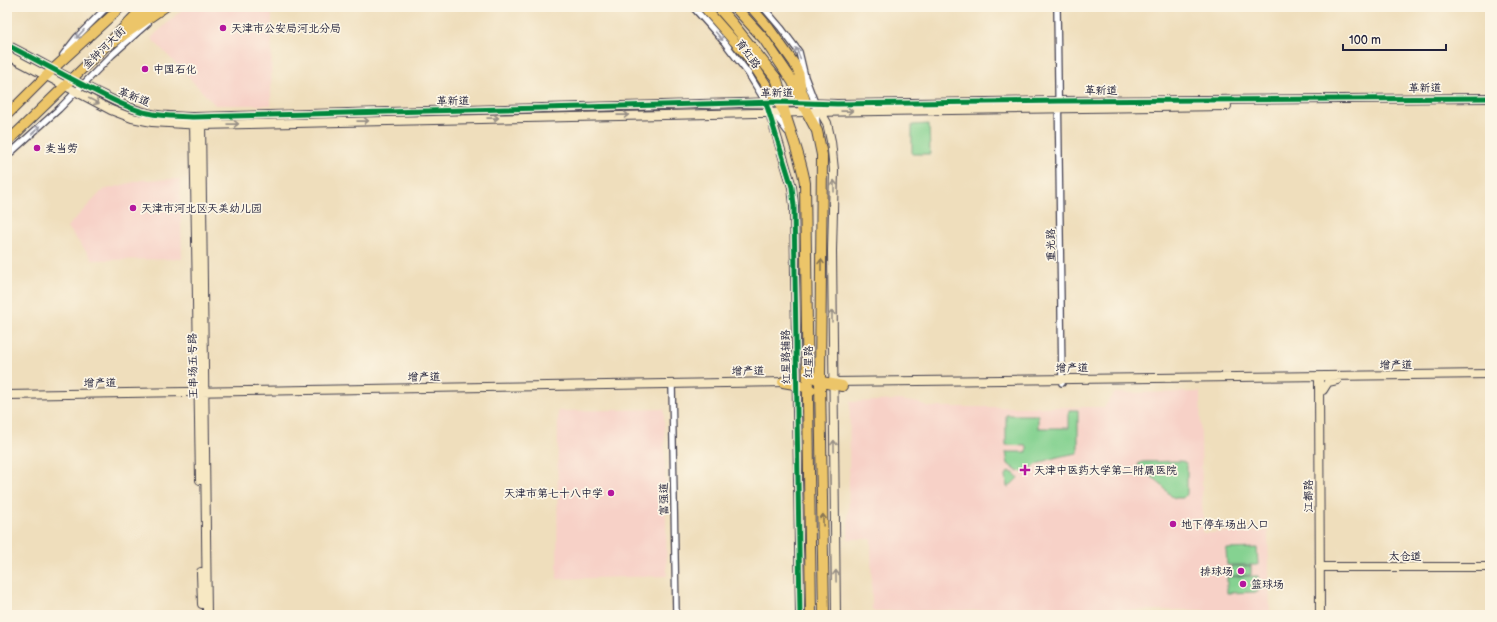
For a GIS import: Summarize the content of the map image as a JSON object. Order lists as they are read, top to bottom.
{
  "streets": {
    "highway": ["育红路", "红星路"],
    "main road": ["金钟河大街"],
    "street": [
      "革新道",
      "重光路",
      "红星路辅路",
      "增产道",
      "王串场五号路",
      "江都路",
      "富强道",
      "太仓道"
    ]
  },
  "crossings": [
    ["金钟河大街", "革新道"],
    ["育红路", "革新道"],
    ["育红路", "红星路辅路"],
    ["育红路", "红星路"],
    ["革新道", "重光路"],
    ["革新道", "红星路辅路"],
    ["革新道", "红星路"],
    ["革新道", "王串场五号路"],
    ["重光路", "增产道"],
    ["红星路辅路", "红星路"],
    ["红星路辅路", "增产道"],
    ["红星路", "增产道"],
    ["增产道", "王串场五号路"],
    ["增产道", "江都路"],
    ["增产道", "富强道"],
    ["江都路", "太仓道"]
  ],
  "places": {
    "other": [
      "天津市公安局河北分局",
      "中国石化",
      "麦当劳",
      "天津市河北区天美幼儿园",
      "天津市第七十八中学",
      "地下停车场出入口",
      "排球场",
      "篮球场"
    ],
    "health": ["天津中医药大学第二附属医院"]
  },
  "scale_bar": "100 m"
}
